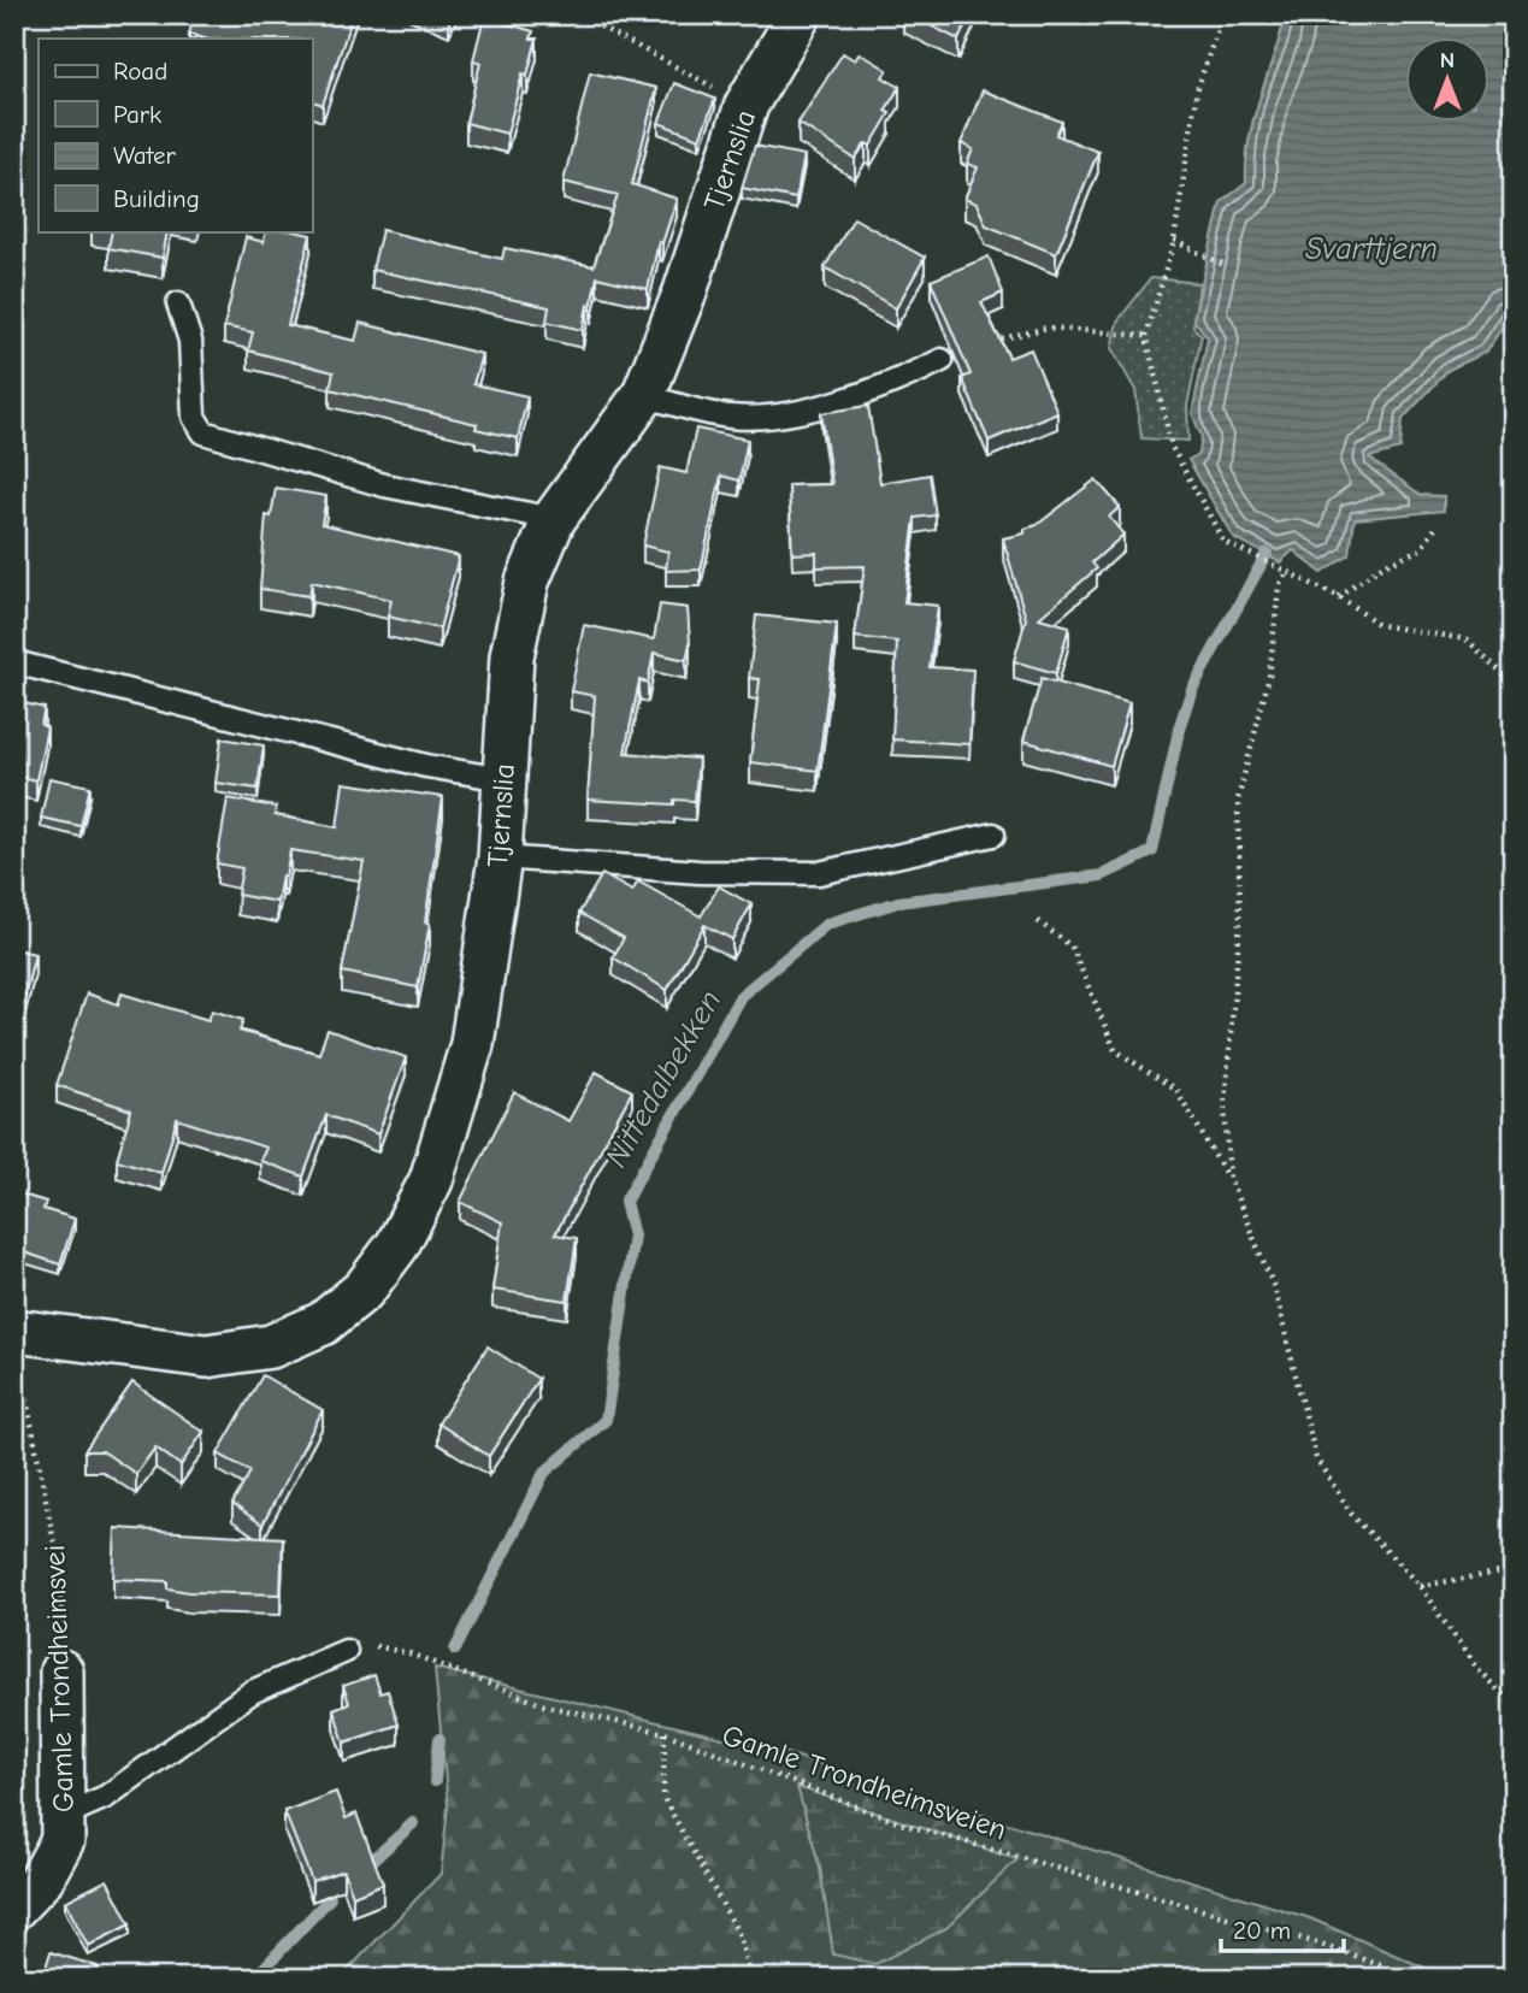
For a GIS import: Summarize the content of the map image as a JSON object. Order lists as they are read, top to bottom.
{
  "streets": {
    "street": ["Tjernslia", "Gamle Trondheimsvei"],
    "path": ["Gamle Trondheimsveien"]
  },
  "crossings": [
    ["Tjernslia", "Gamle Trondheimsvei"]
  ],
  "water": ["Svarttjern", "Nittedalbekken"],
  "legend": [
    "Road",
    "Park",
    "Water",
    "Building"
  ],
  "scale_bar": "20 m",
  "north": "top"
}
